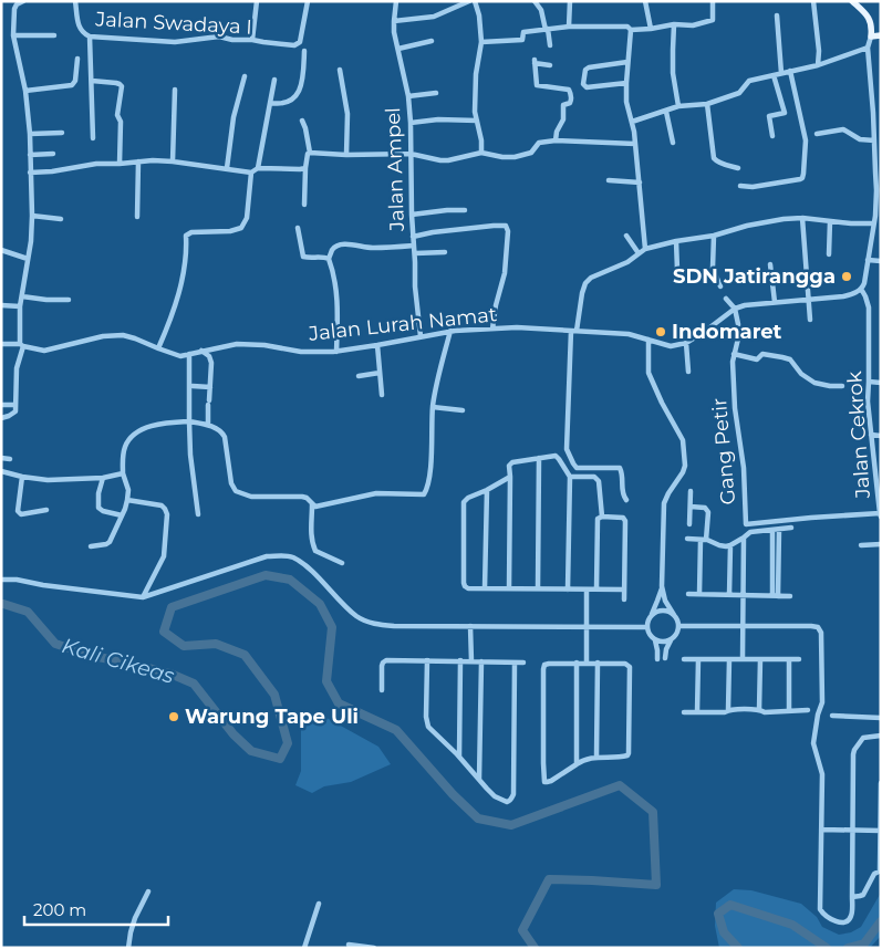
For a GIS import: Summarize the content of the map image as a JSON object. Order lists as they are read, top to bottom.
{
  "streets": {
    "street": [
      "Jalan Swadaya I",
      "Jalan Ampel",
      "Jalan Lurah Namat",
      "Jalan Cekrok",
      "Gang Petir"
    ]
  },
  "crossings": [
    ["Jalan Ampel", "Jalan Lurah Namat"],
    ["Jalan Cekrok", "Gang Petir"]
  ],
  "water": ["Kali Cikeas"],
  "places": ["SDN Jatirangga", "Indomaret", "Warung Tape Uli"],
  "scale_bar": "200 m"
}
